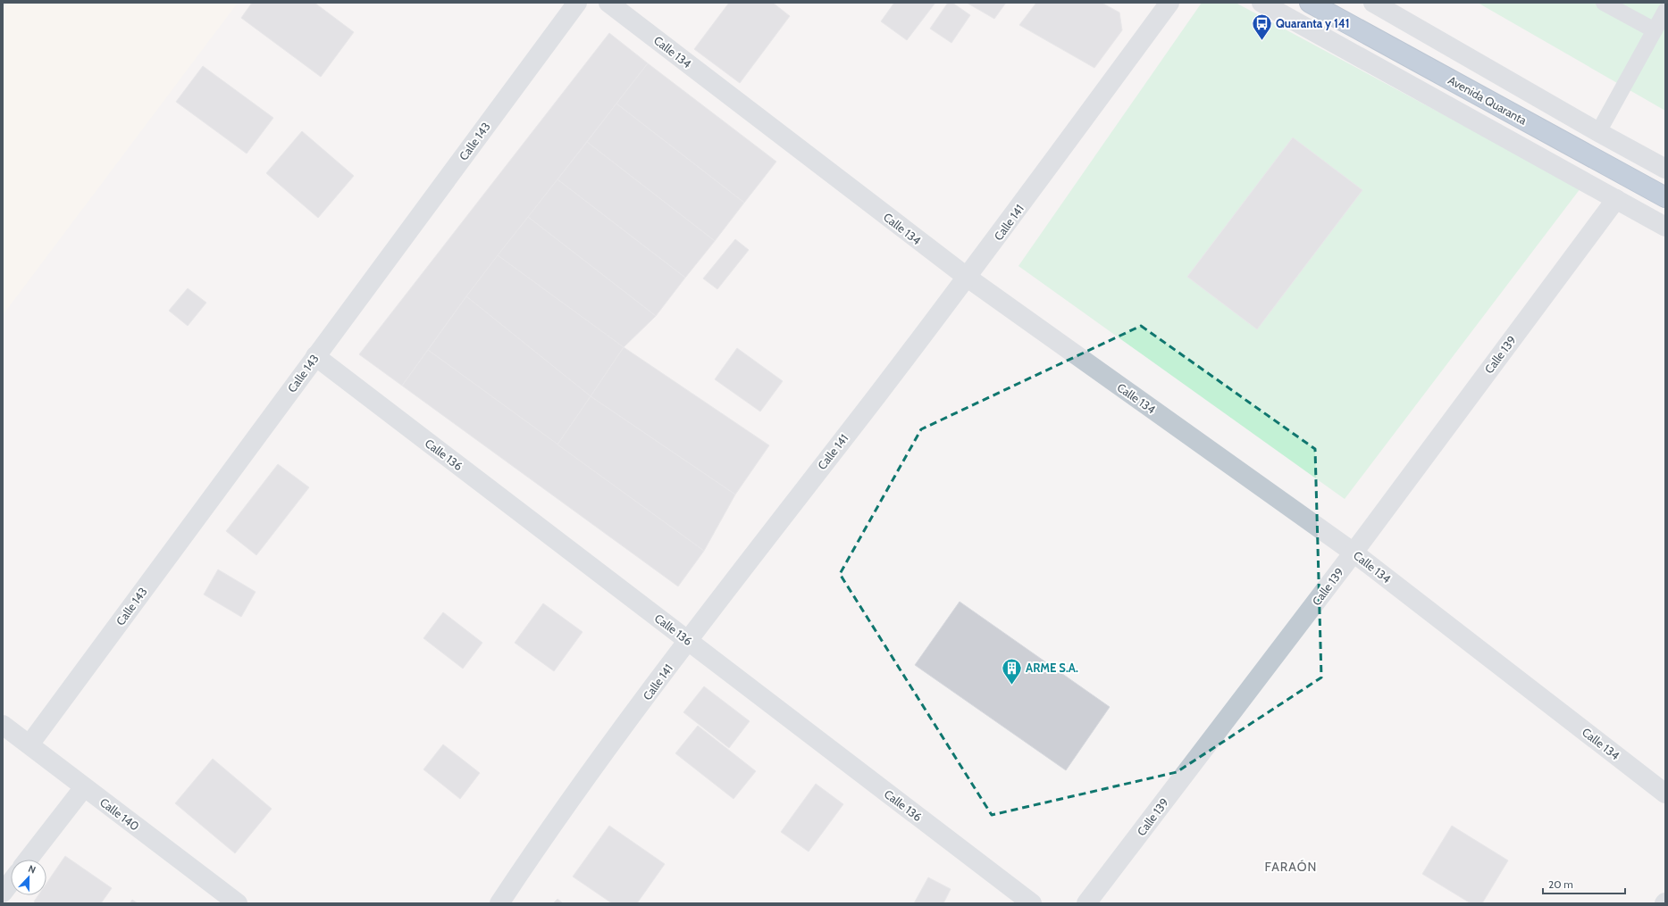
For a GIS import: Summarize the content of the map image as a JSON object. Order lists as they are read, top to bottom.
{
  "streets": {
    "highway": ["Avenida Quaranta"],
    "street": [
      "Calle 134",
      "Calle 143",
      "Calle 141",
      "Calle 139",
      "Calle 136",
      "Calle 140"
    ]
  },
  "crossings": [
    ["Calle 134", "Calle 141"],
    ["Calle 134", "Calle 139"],
    ["Calle 143", "Calle 136"],
    ["Calle 143", "Calle 140"],
    ["Calle 141", "Calle 136"]
  ],
  "districts": ["FARAÓN"],
  "places": {
    "bus stop": ["Quaranta y 141"],
    "building": ["ARME S.A."]
  },
  "scale_bar": "20 m",
  "north": "top"
}
